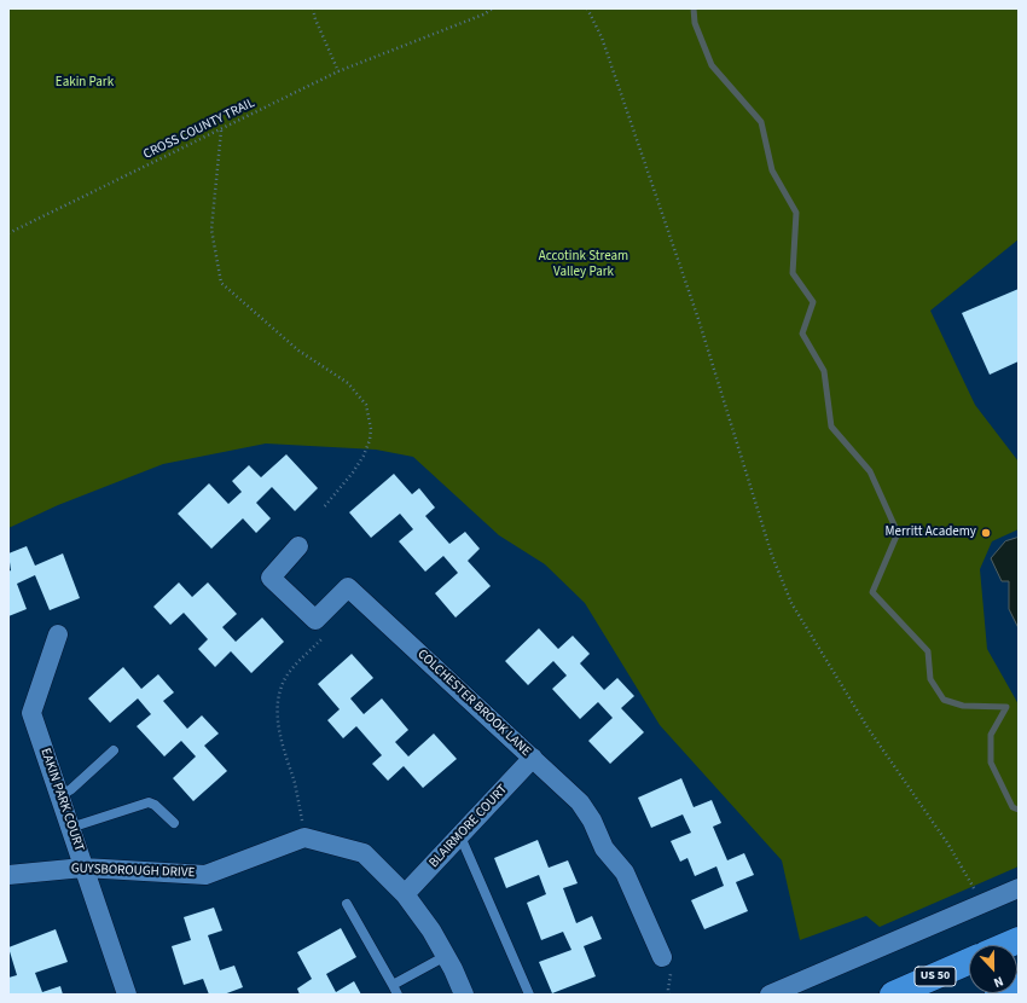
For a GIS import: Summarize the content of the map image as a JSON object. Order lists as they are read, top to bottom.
{
  "streets": {
    "main road": ["US 50"],
    "street": [
      "COLCHESTER BROOK LANE",
      "EAKIN PARK COURT",
      "BLAIRMORE COURT",
      "GUYSBOROUGH DRIVE"
    ],
    "path": ["CROSS COUNTY TRAIL"]
  },
  "crossings": [
    ["COLCHESTER BROOK LANE", "BLAIRMORE COURT"],
    ["EAKIN PARK COURT", "GUYSBOROUGH DRIVE"]
  ],
  "parks": ["Eakin Park", "Accotink Stream Valley Park"],
  "places": ["Merritt Academy"],
  "north": "bottom"
}
